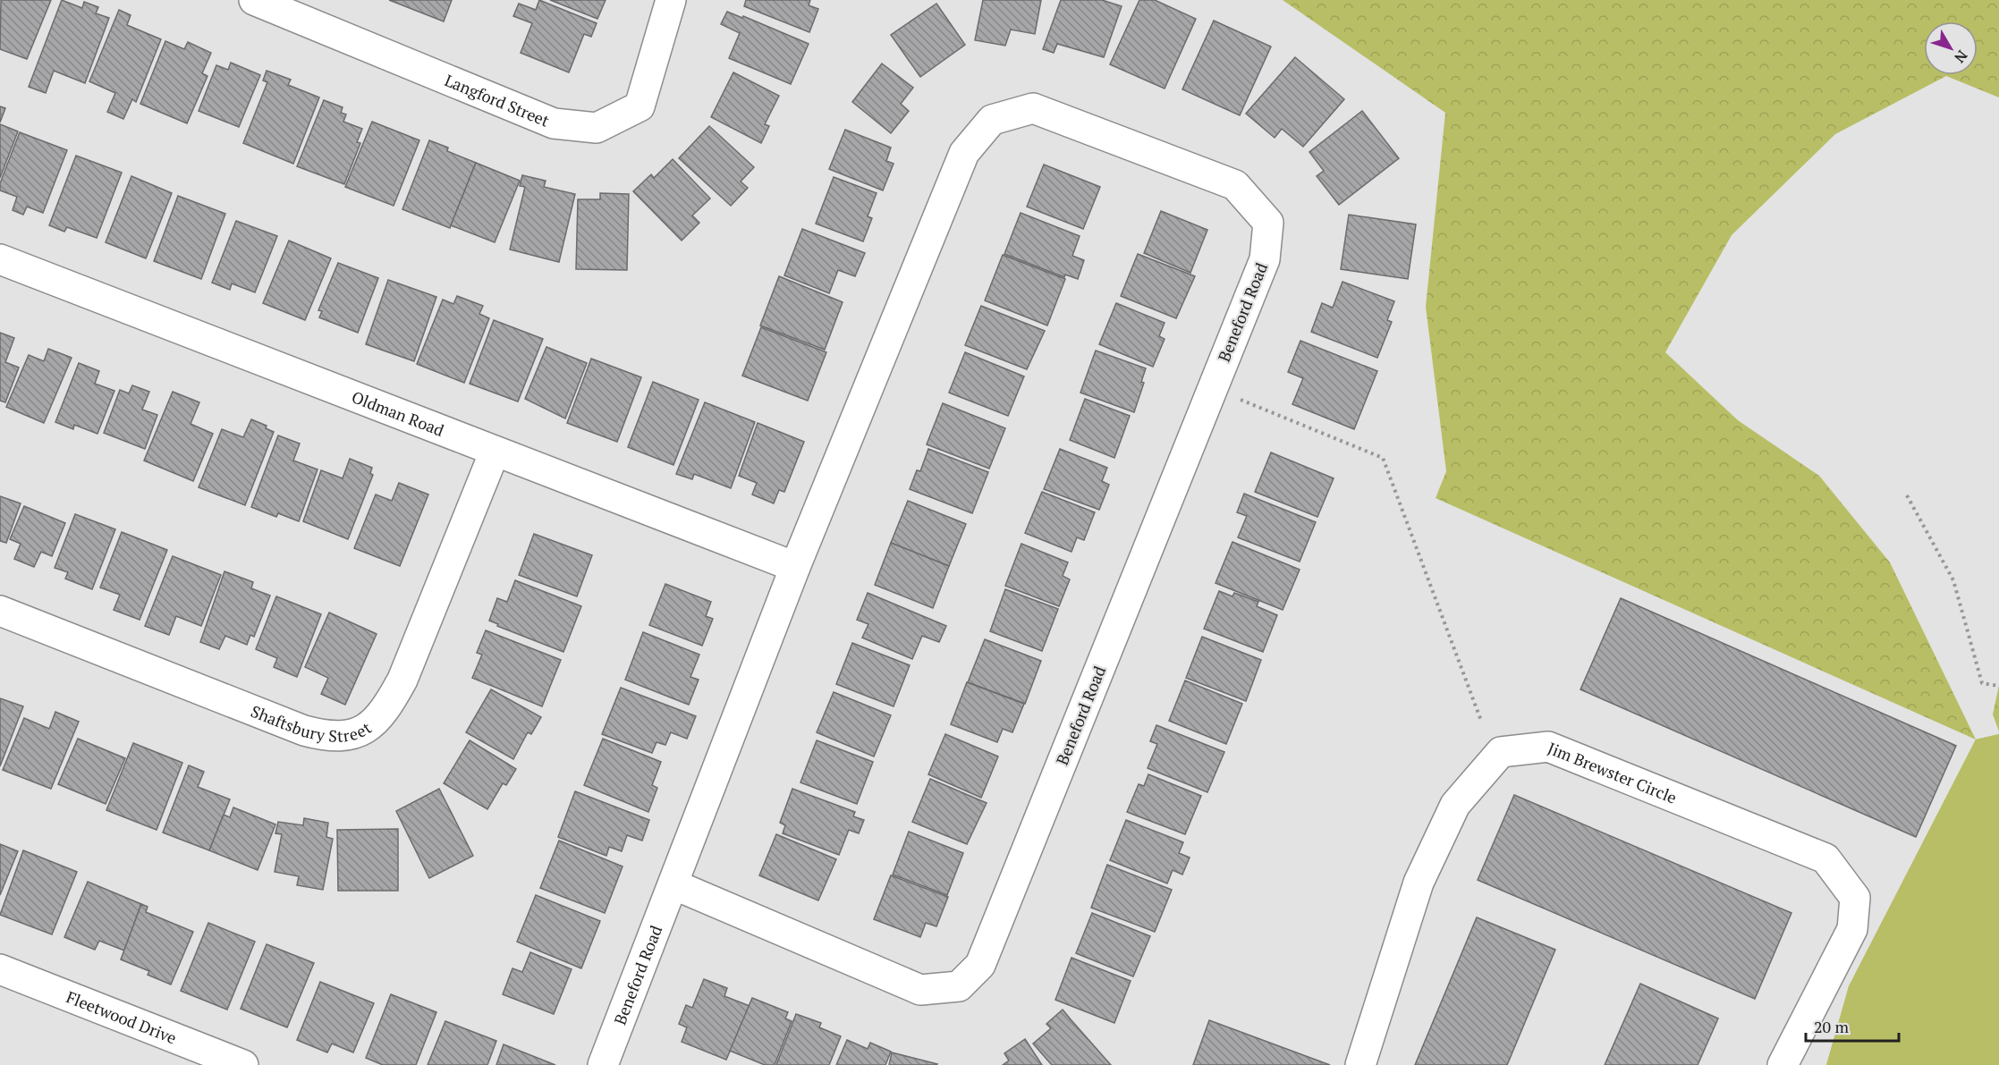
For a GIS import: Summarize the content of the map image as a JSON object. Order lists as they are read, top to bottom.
{
  "streets": {
    "street": [
      "Langford Street",
      "Beneford Road",
      "Oldman Road",
      "Shaftsbury Street",
      "Jim Brewster Circle",
      "Fleetwood Drive"
    ]
  },
  "crossings": [
    ["Beneford Road", "Oldman Road"],
    ["Oldman Road", "Shaftsbury Street"]
  ],
  "scale_bar": "20 m",
  "north": "bottom right"
}
